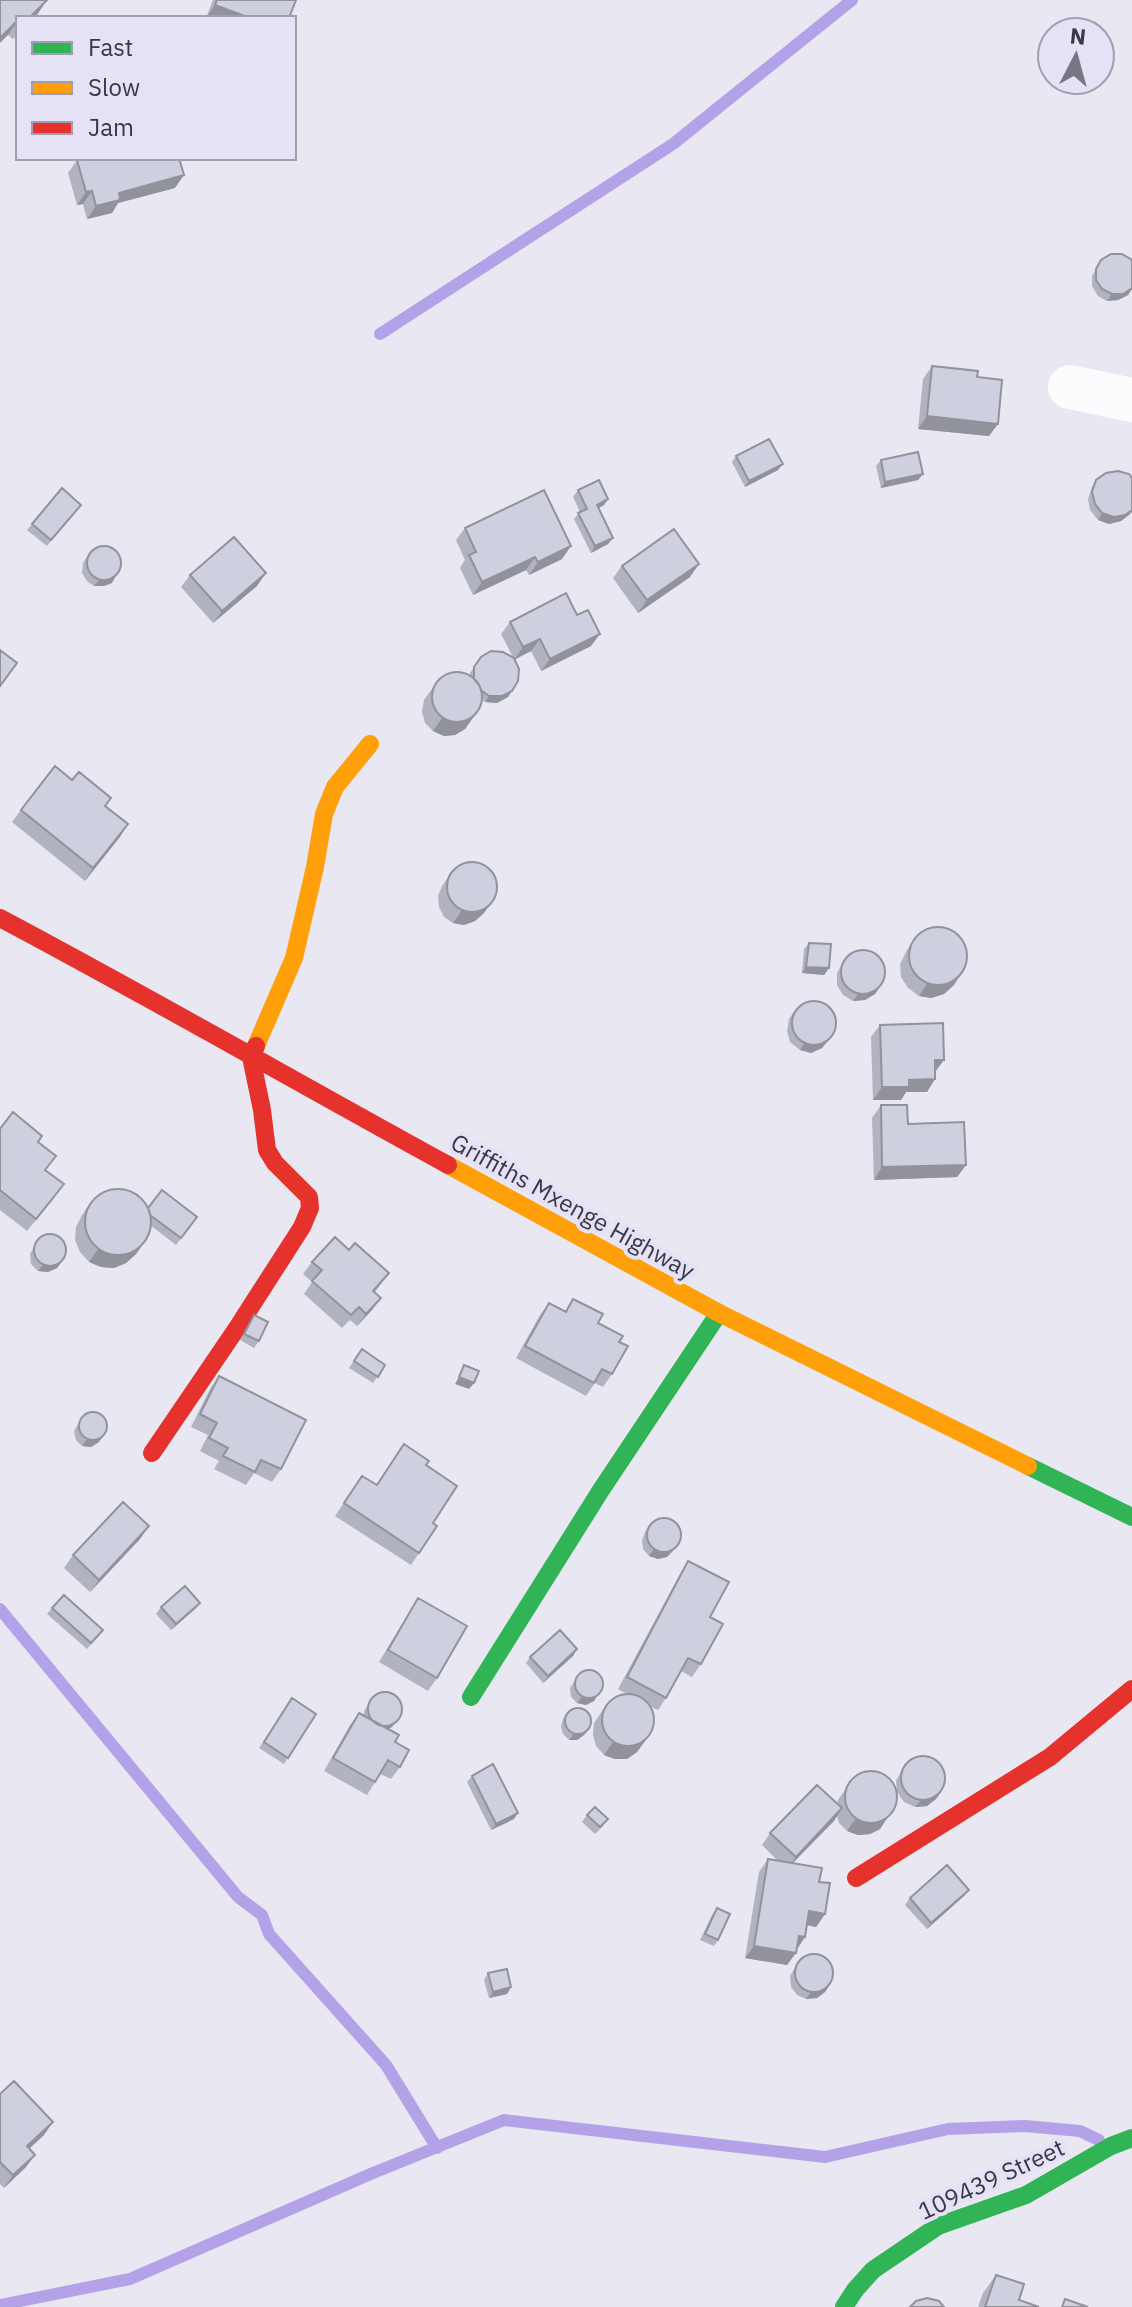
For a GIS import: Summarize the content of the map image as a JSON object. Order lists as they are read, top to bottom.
{
  "streets": {
    "street": ["Griffiths Mxenge Highway", "109439 Street"]
  },
  "legend": ["Fast", "Slow", "Jam"],
  "north": "top"
}
